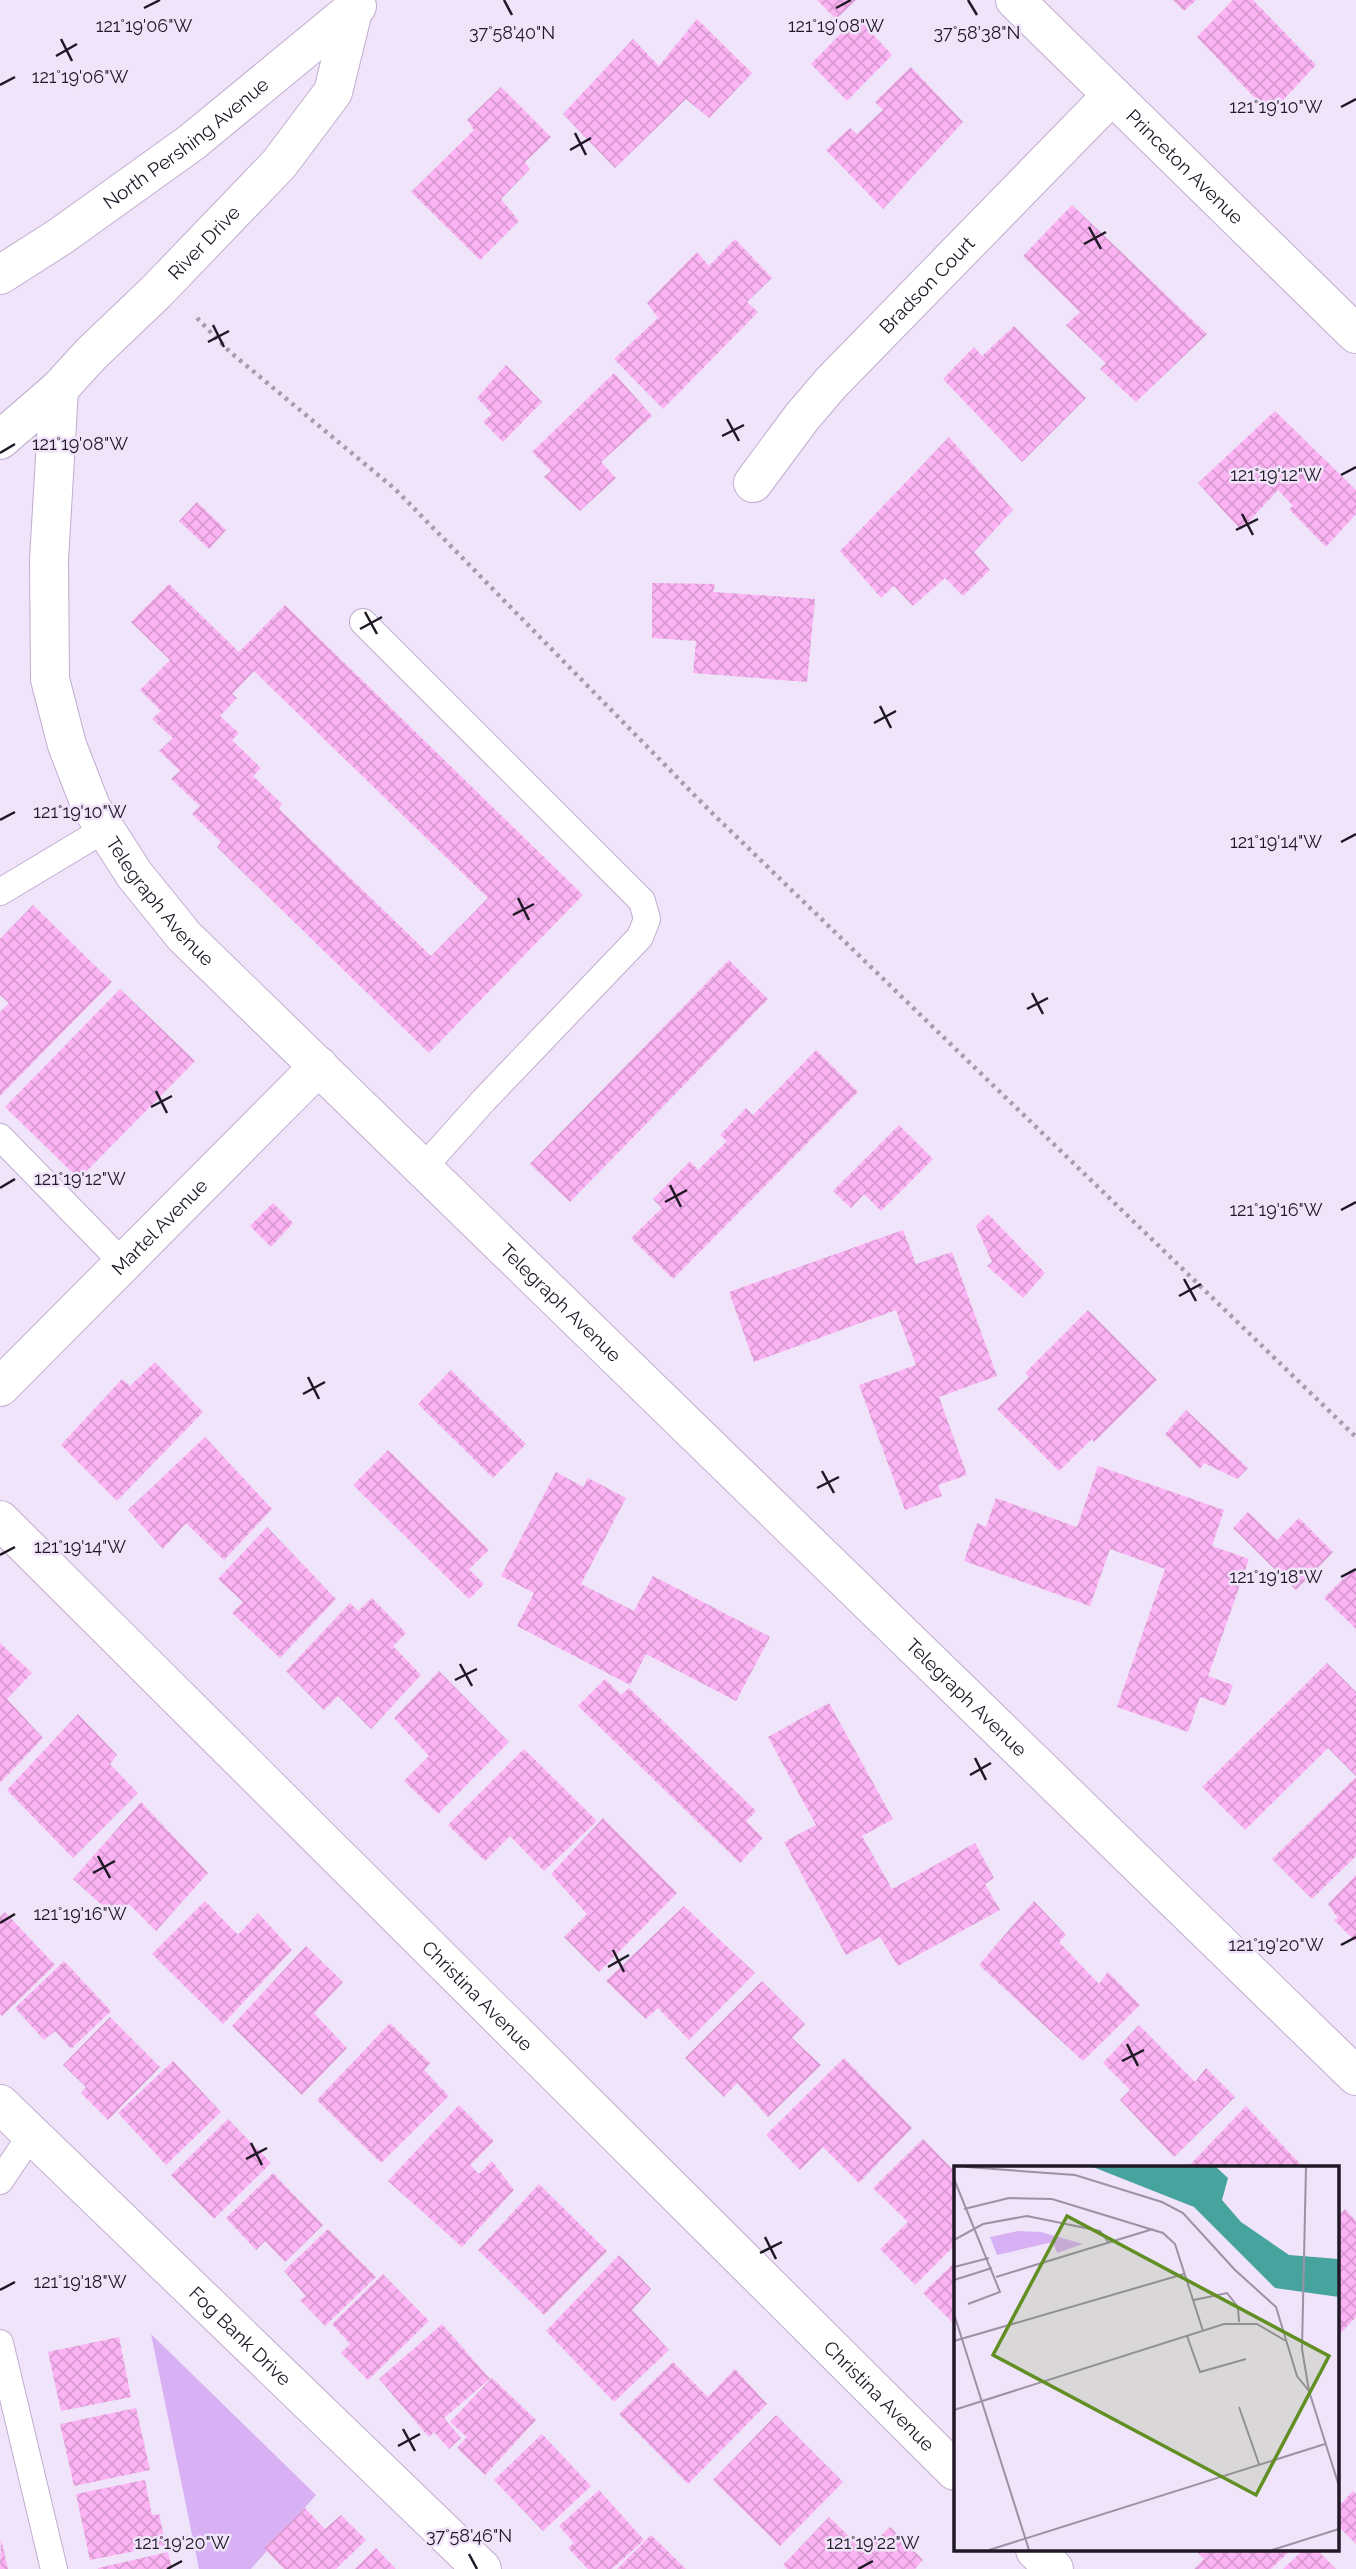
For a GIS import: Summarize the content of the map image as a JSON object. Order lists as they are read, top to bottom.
{
  "streets": {
    "street": [
      "North Pershing Avenue",
      "Princeton Avenue",
      "River Drive",
      "Bradson Court",
      "Telegraph Avenue",
      "Martel Avenue",
      "Christina Avenue",
      "Fog Bank Drive"
    ]
  },
  "crossings": [
    ["North Pershing Avenue", "River Drive"],
    ["Princeton Avenue", "Bradson Court"],
    ["River Drive", "Telegraph Avenue"],
    ["Telegraph Avenue", "Martel Avenue"]
  ],
  "coordinates": [
    "121°19'06\"W",
    "121°19'08\"W",
    "37°58'40\"N",
    "37°58'38\"N",
    "121°19'10\"W",
    "121°19'12\"W",
    "121°19'14\"W",
    "121°19'16\"W",
    "121°19'18\"W",
    "121°19'20\"W",
    "37°58'46\"N",
    "121°19'22\"W"
  ]
}
